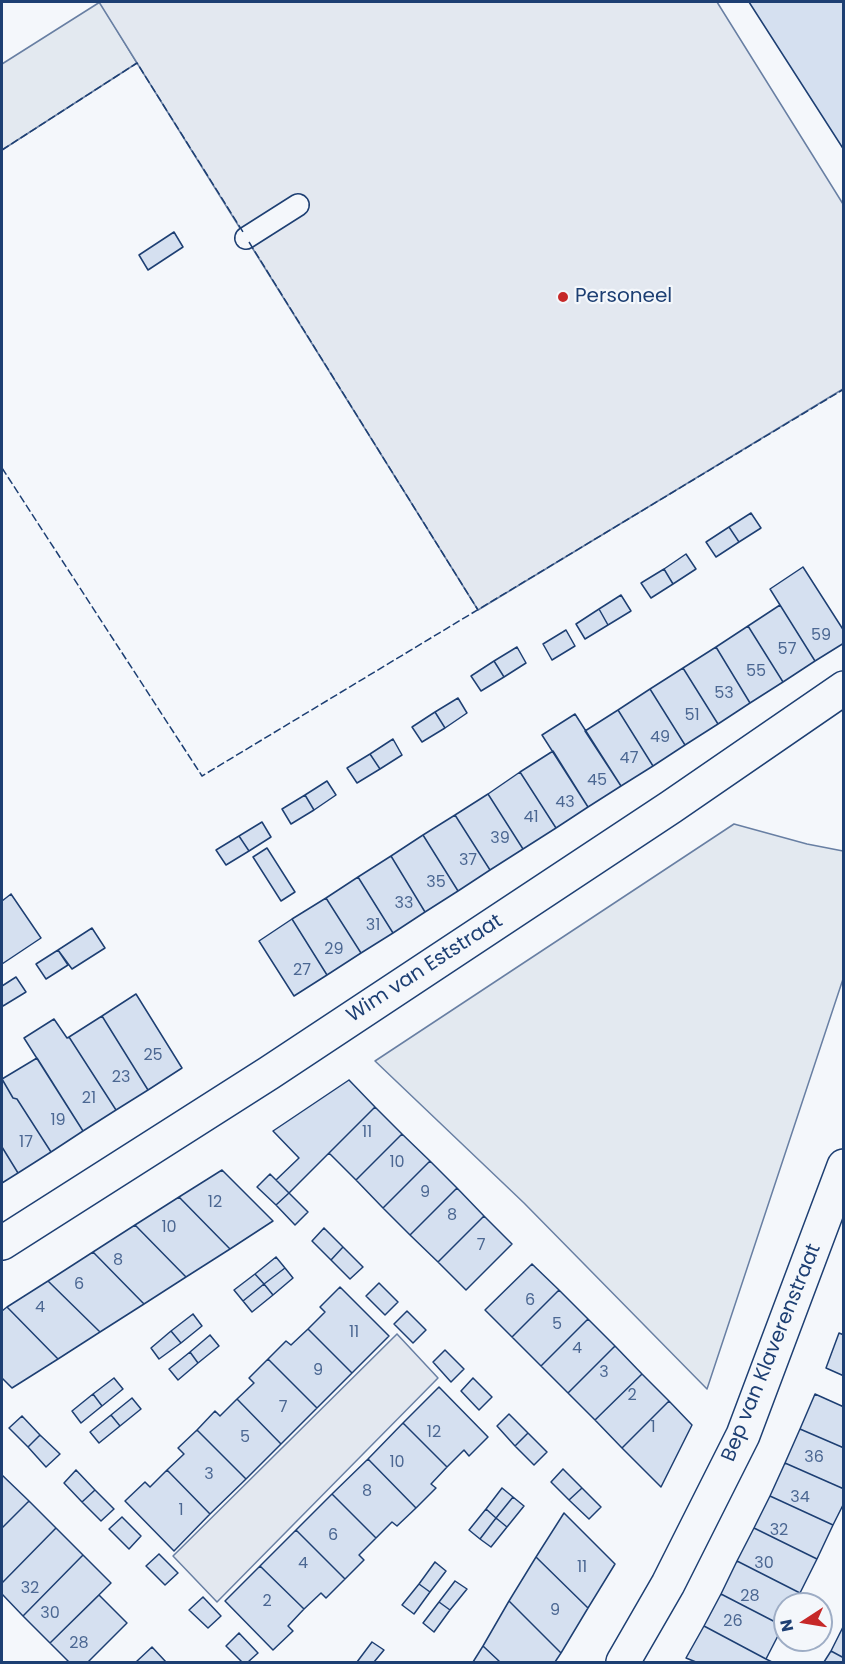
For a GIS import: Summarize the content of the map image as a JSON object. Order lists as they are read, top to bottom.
{
  "streets": {
    "street": ["Wim van Eststraat", "Bep van Klaverenstraat"]
  },
  "places": ["Personeel"],
  "house_numbers": [
    "59",
    "57",
    "55",
    "53",
    "51",
    "49",
    "47",
    "45",
    "43",
    "41",
    "39",
    "37",
    "35",
    "33",
    "31",
    "29",
    "27",
    "25",
    "23",
    "21",
    "19",
    "11",
    "17",
    "10",
    "9",
    "12",
    "8",
    "10",
    "7",
    "8",
    "6",
    "6",
    "4",
    "5",
    "11",
    "4",
    "9",
    "3",
    "2",
    "7",
    "1",
    "12",
    "5",
    "36",
    "10",
    "3",
    "8",
    "34",
    "1",
    "32",
    "6",
    "4",
    "30",
    "11",
    "32",
    "28",
    "2",
    "9",
    "30",
    "26",
    "28"
  ],
  "north": "left"
}
